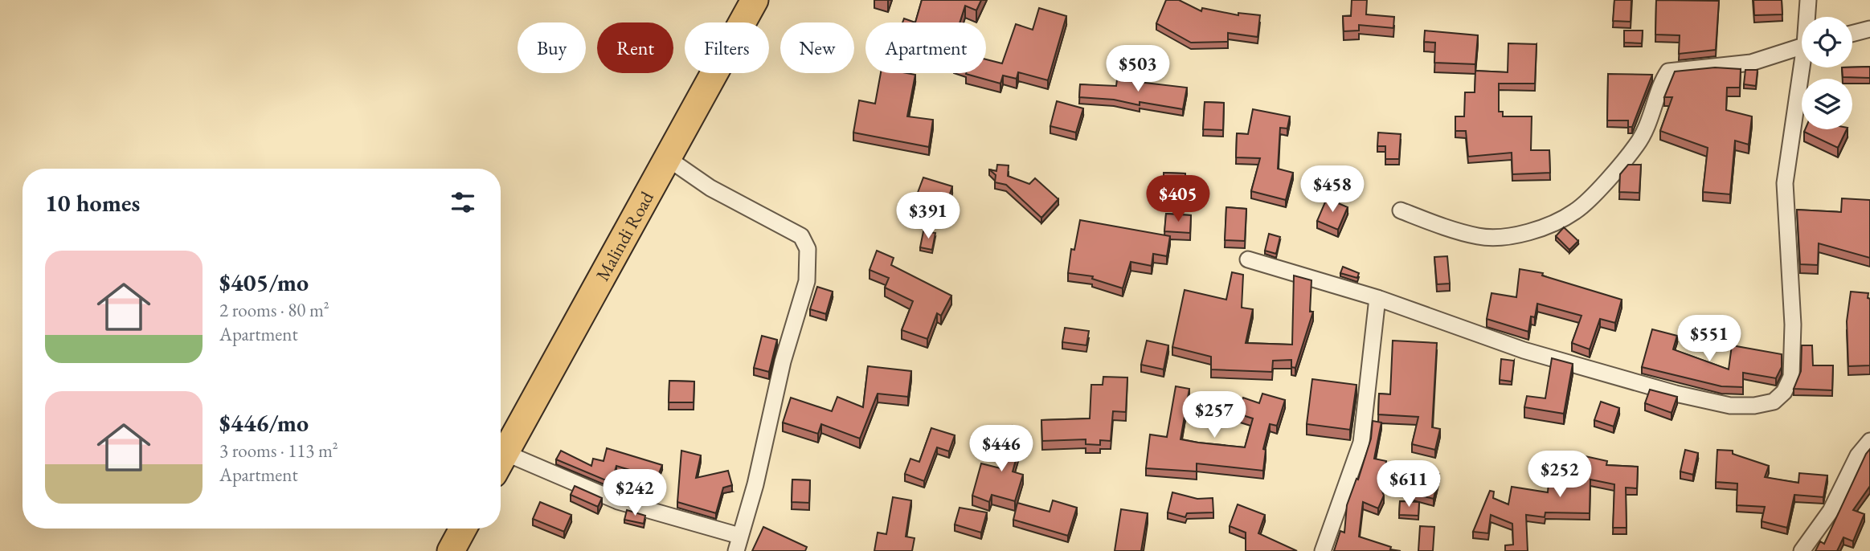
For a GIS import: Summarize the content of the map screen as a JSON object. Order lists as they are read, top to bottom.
{
  "streets": {
    "highway": ["Malindi Road"]
  },
  "page": {
    "chip": [
      "Buy",
      "Rent",
      "Filters",
      "New",
      "Apartment"
    ],
    "price": [
      "$503",
      "$458",
      "$405",
      "$391",
      "$551",
      "$257",
      "$446",
      "$252",
      "$611",
      "$242"
    ],
    "heading": "10 homes",
    "list": [
      {
        "name": "$405/mo",
        "note": "2 rooms · 80 m² · Apartment"
      },
      {
        "name": "$446/mo",
        "note": "3 rooms · 113 m² · Apartment"
      }
    ]
  }
}
